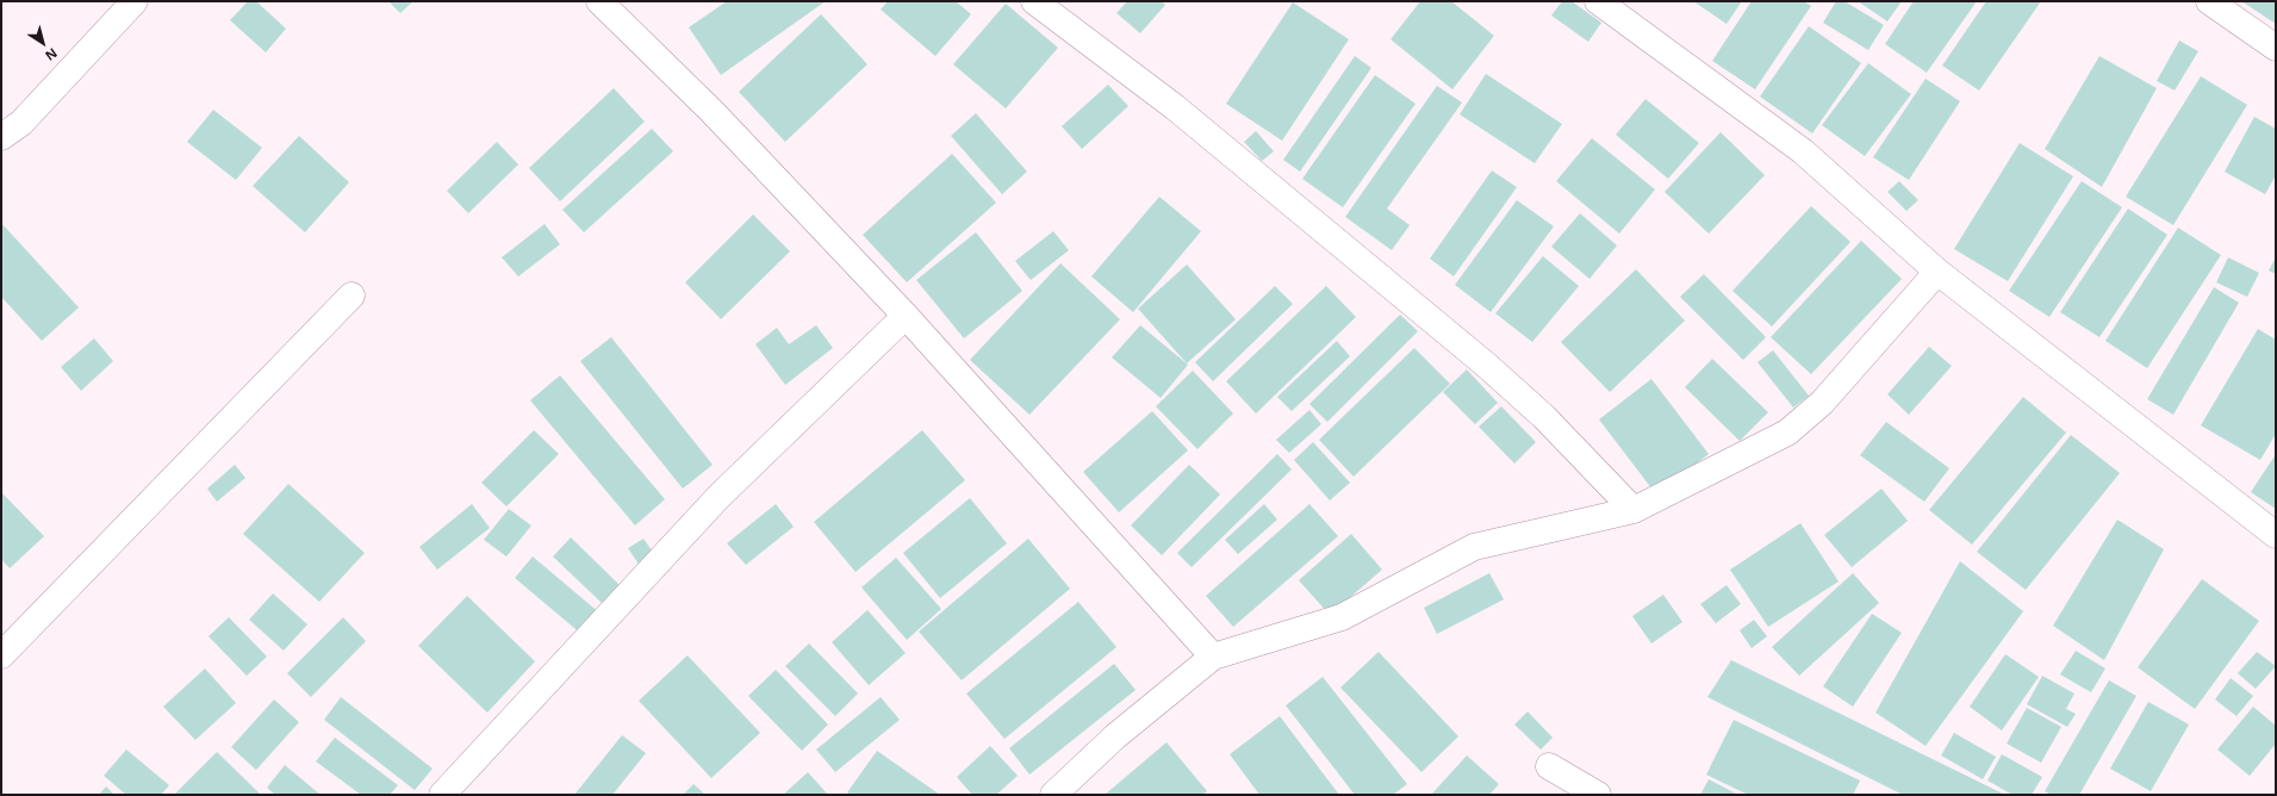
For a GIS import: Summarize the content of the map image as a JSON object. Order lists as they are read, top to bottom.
{
  "north": "bottom right"
}
